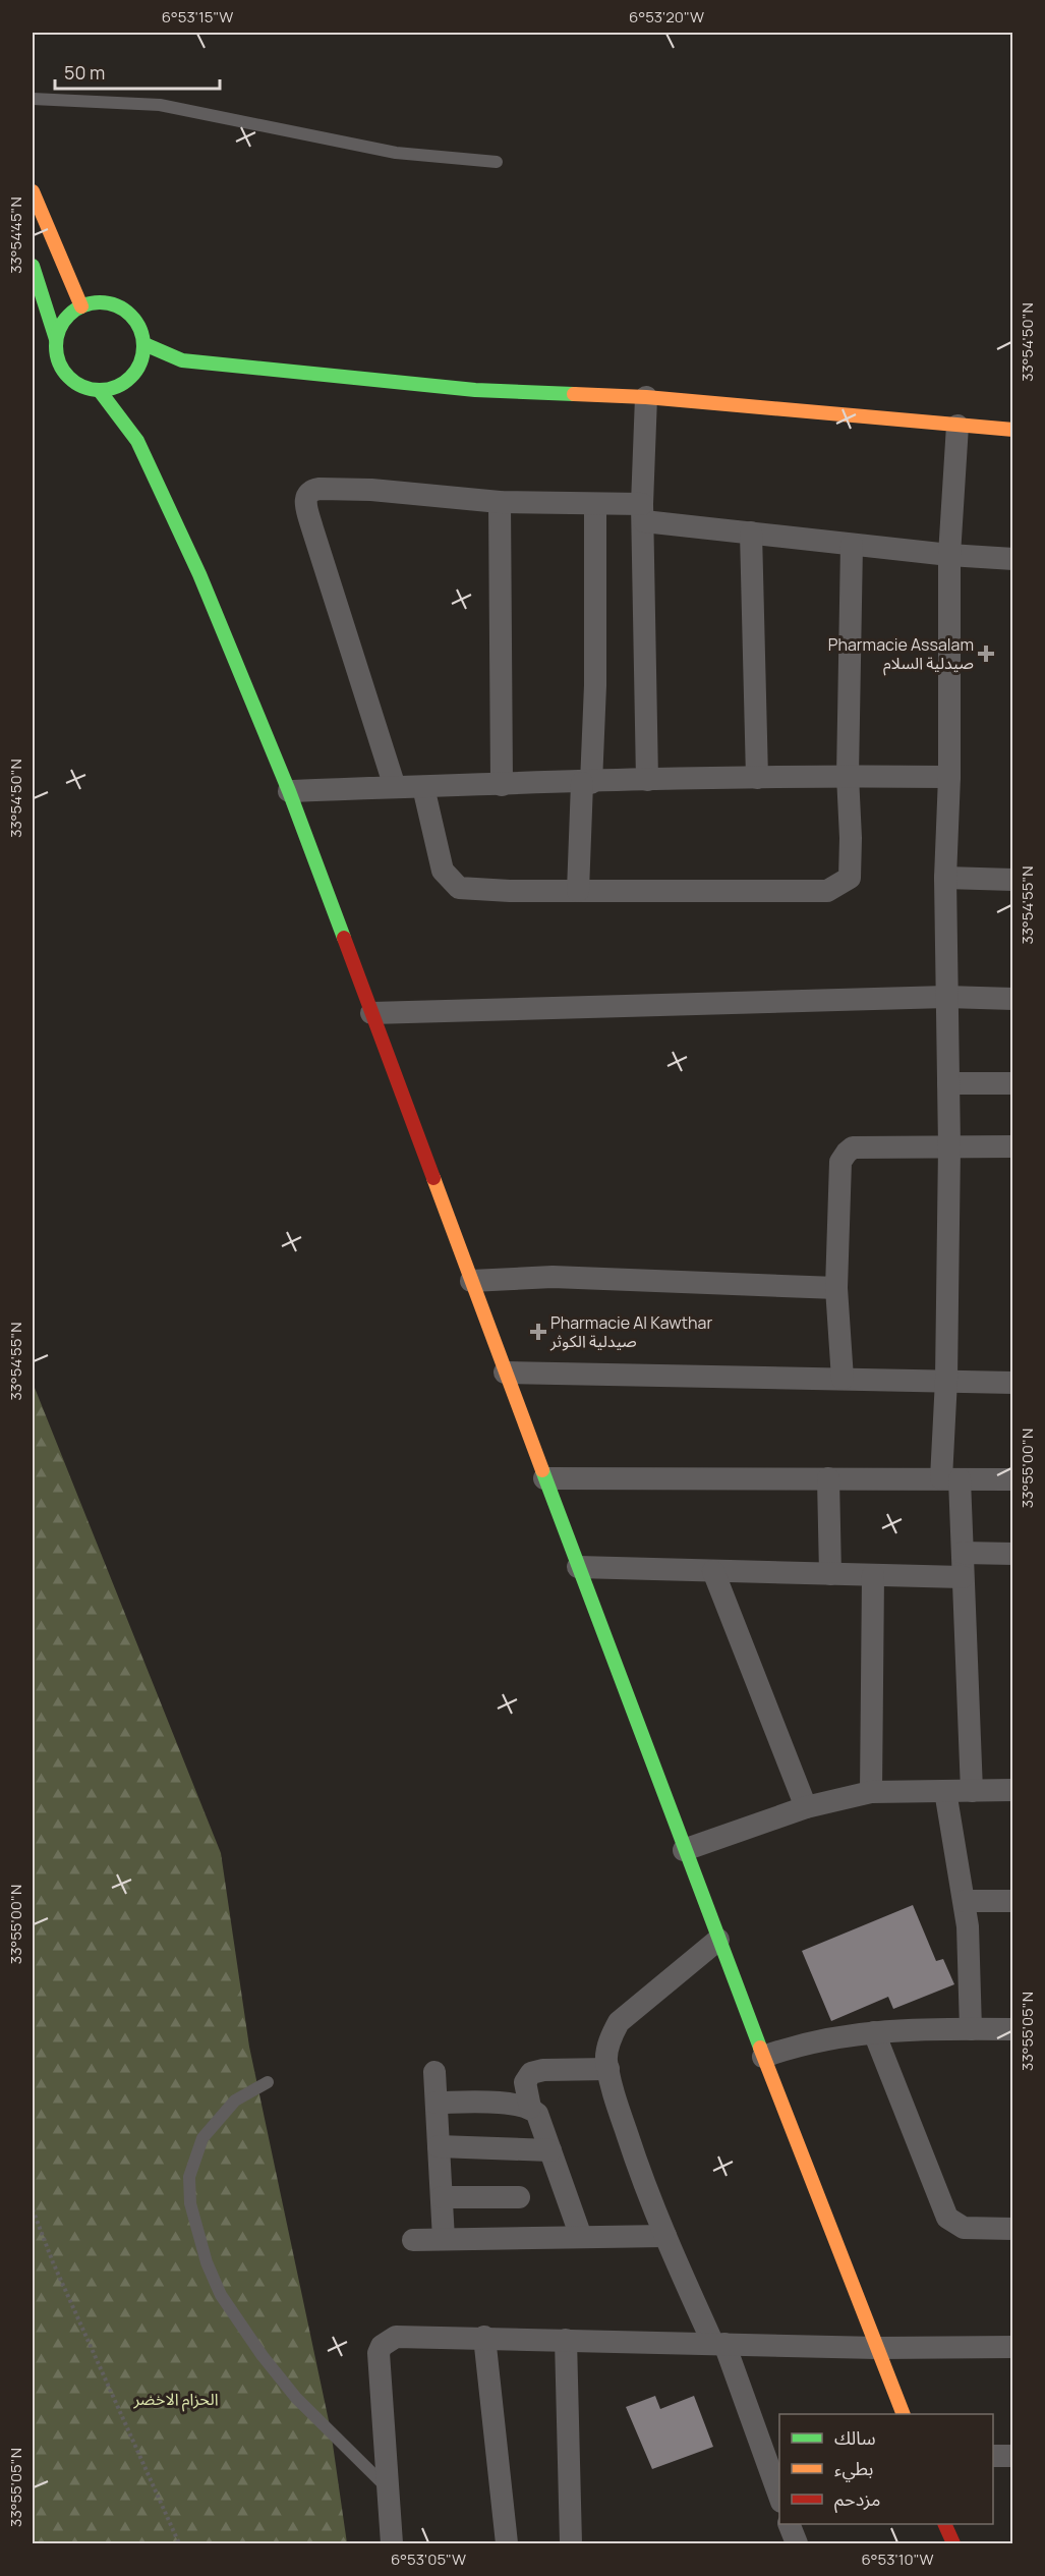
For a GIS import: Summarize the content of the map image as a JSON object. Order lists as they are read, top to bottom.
{
  "parks": ["الحزام الاخضر"],
  "places": {
    "health": ["Pharmacie Assalam صيدلية السلام", "Pharmacie Al Kawthar صيدلية الكوثر"]
  },
  "legend": ["سالك", "بطيء", "مزدحم"],
  "scale_bar": "50 m",
  "coordinates": [
    "6°53'15\"W",
    "6°53'20\"W",
    "33°54'45\"N",
    "33°54'50\"N",
    "33°54'55\"N",
    "33°55'00\"N",
    "33°55'05\"N",
    "6°53'05\"W",
    "6°53'10\"W"
  ]
}
